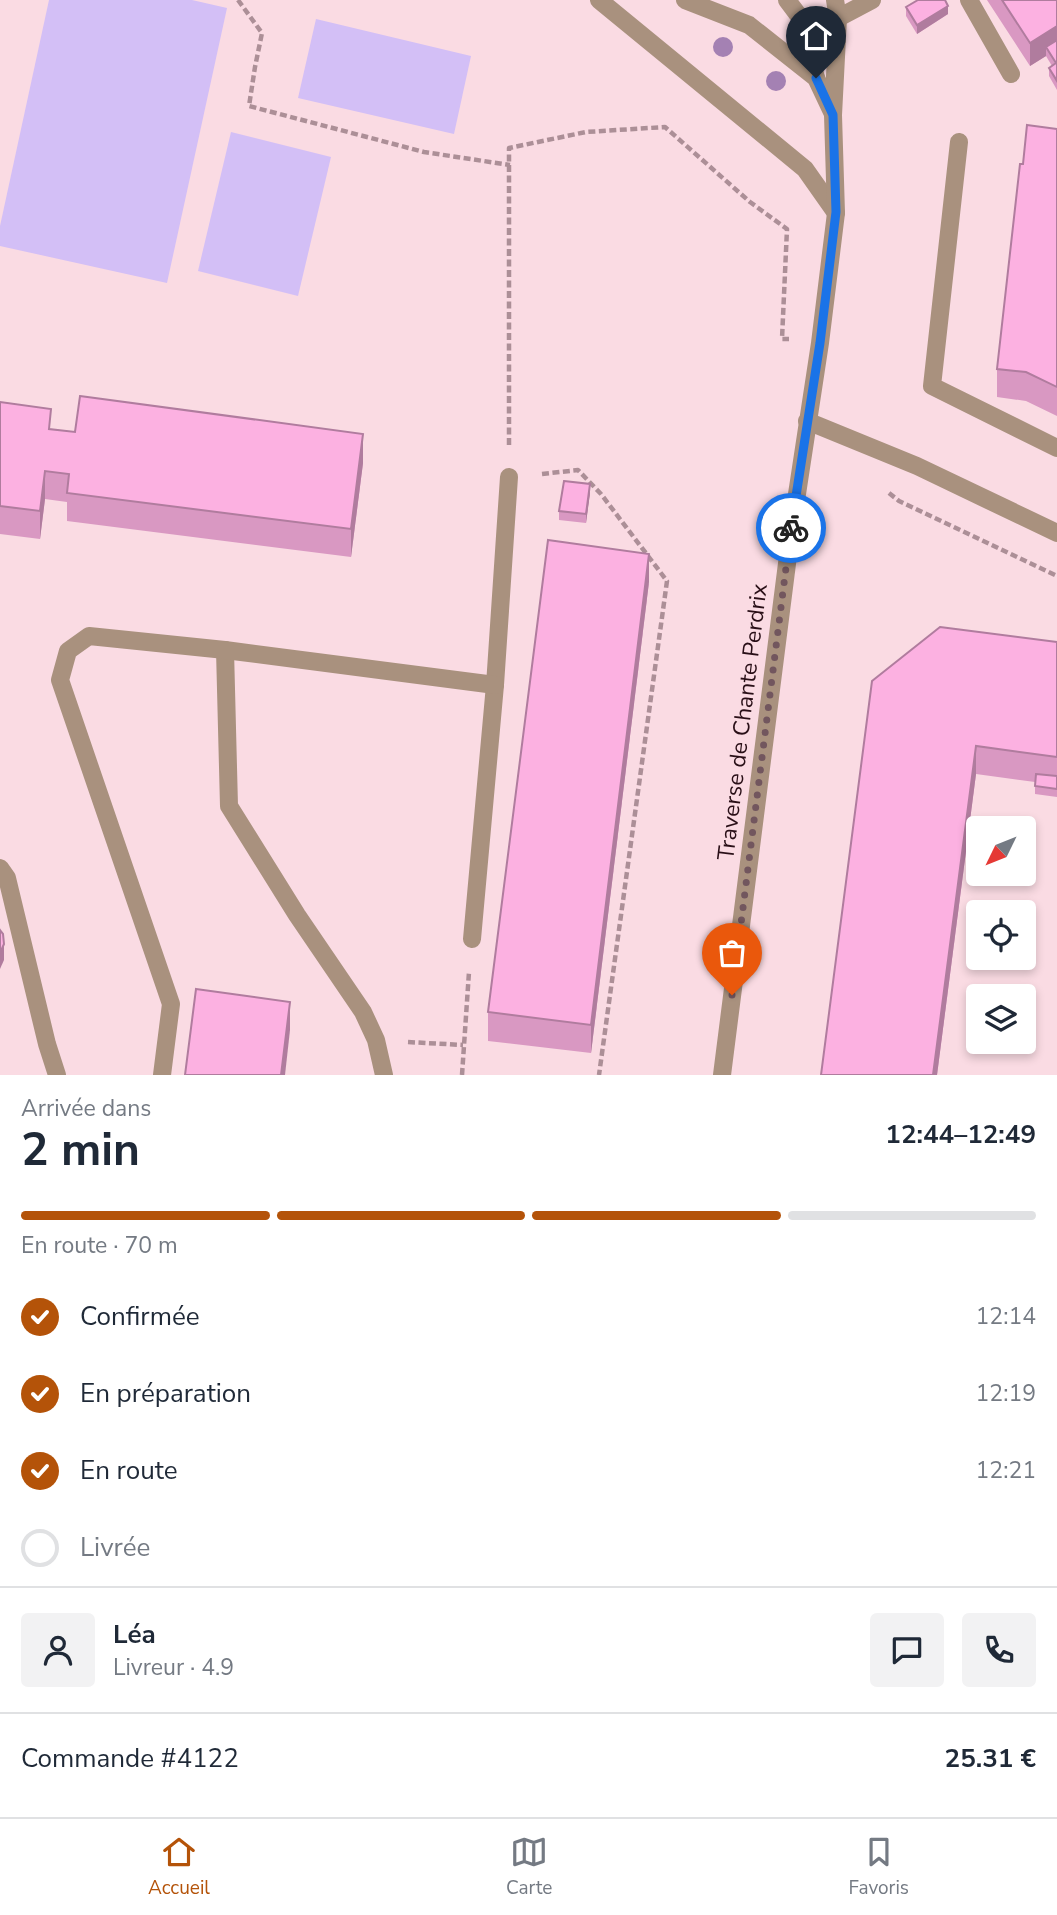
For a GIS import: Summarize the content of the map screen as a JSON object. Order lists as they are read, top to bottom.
{
  "streets": {
    "street": ["Traverse de Chante Perdrix"]
  },
  "north": "bottom left",
  "page": {
    "heading": ["2 min", "Arrivée dans", "12:44–12:49"],
    "panel": [
      "Léa",
      "Livreur · 4.9",
      "Commande #4122",
      "25.31 €"
    ],
    "bar": "En route · 70 m",
    "list": [
      ["Confirmée", "12:14"],
      ["En préparation", "12:19"],
      ["En route", "12:21"],
      "Livrée"
    ],
    "tabs": ["Accueil", "Carte", "Favoris"]
  }
}
